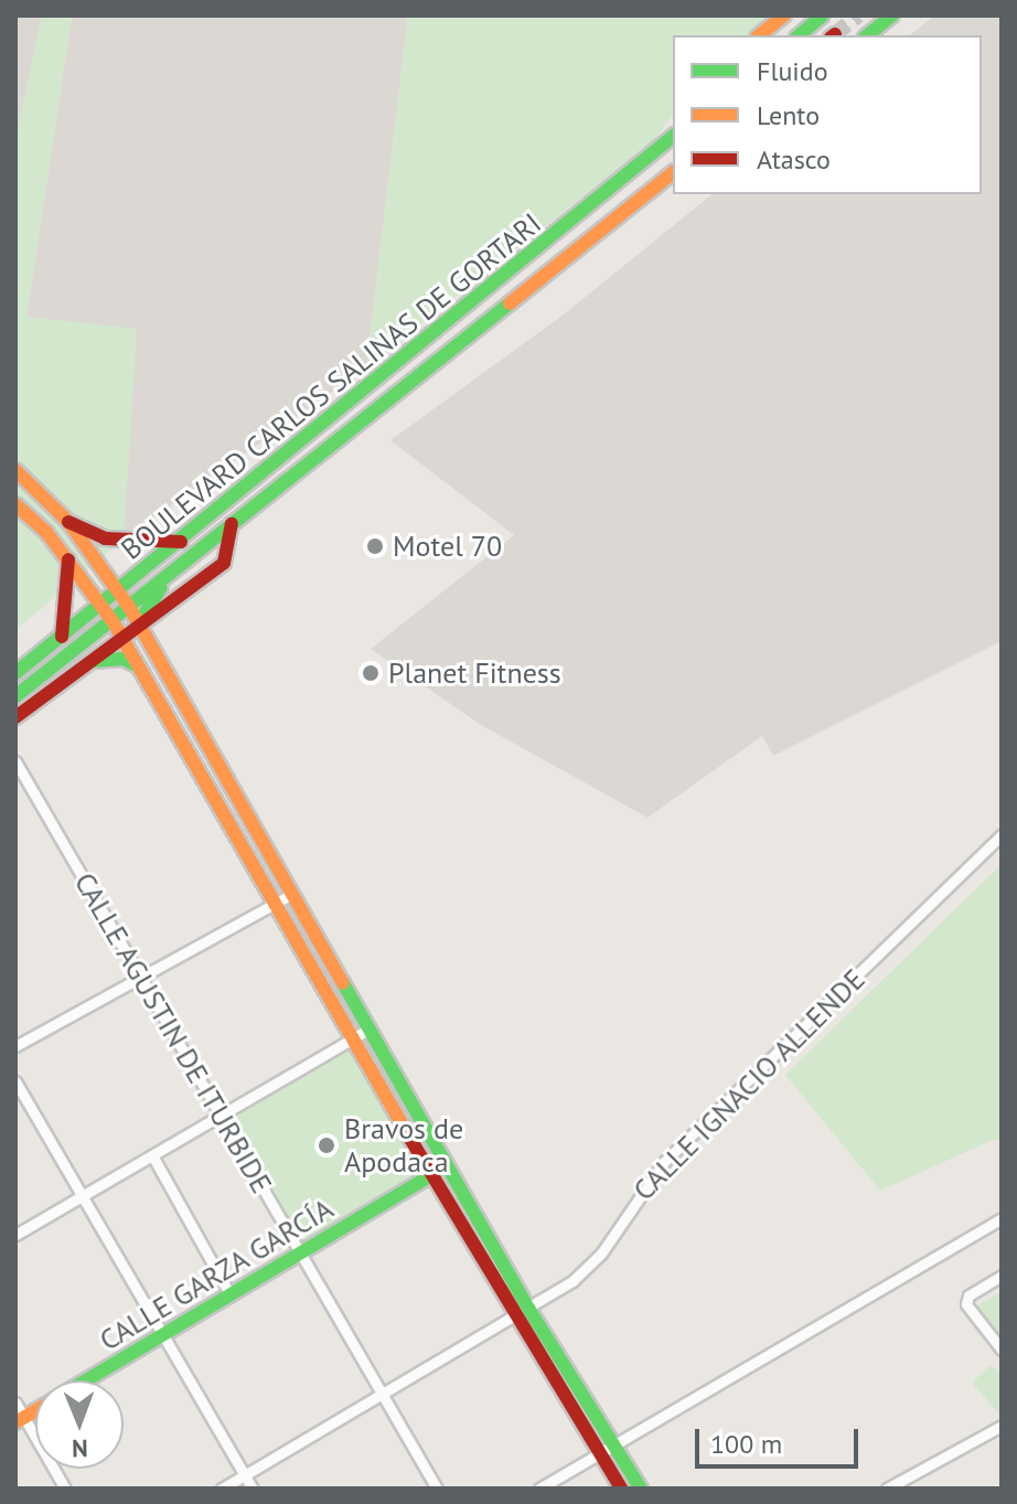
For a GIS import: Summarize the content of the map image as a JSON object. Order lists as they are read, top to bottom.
{
  "streets": {
    "street": [
      "BOULEVARD CARLOS SALINAS DE GORTARI",
      "CALLE AGUSTIN DE ITURBIDE",
      "CALLE IGNACIO ALLENDE",
      "CALLE GARZA GARCÍA"
    ]
  },
  "crossings": [
    ["CALLE AGUSTIN DE ITURBIDE", "CALLE IGNACIO ALLENDE"],
    ["CALLE AGUSTIN DE ITURBIDE", "CALLE GARZA GARCÍA"]
  ],
  "places": ["Motel 70", "Planet Fitness", "Bravos de Apodaca"],
  "legend": ["Fluido", "Lento", "Atasco"],
  "scale_bar": "100 m",
  "north": "bottom"
}
